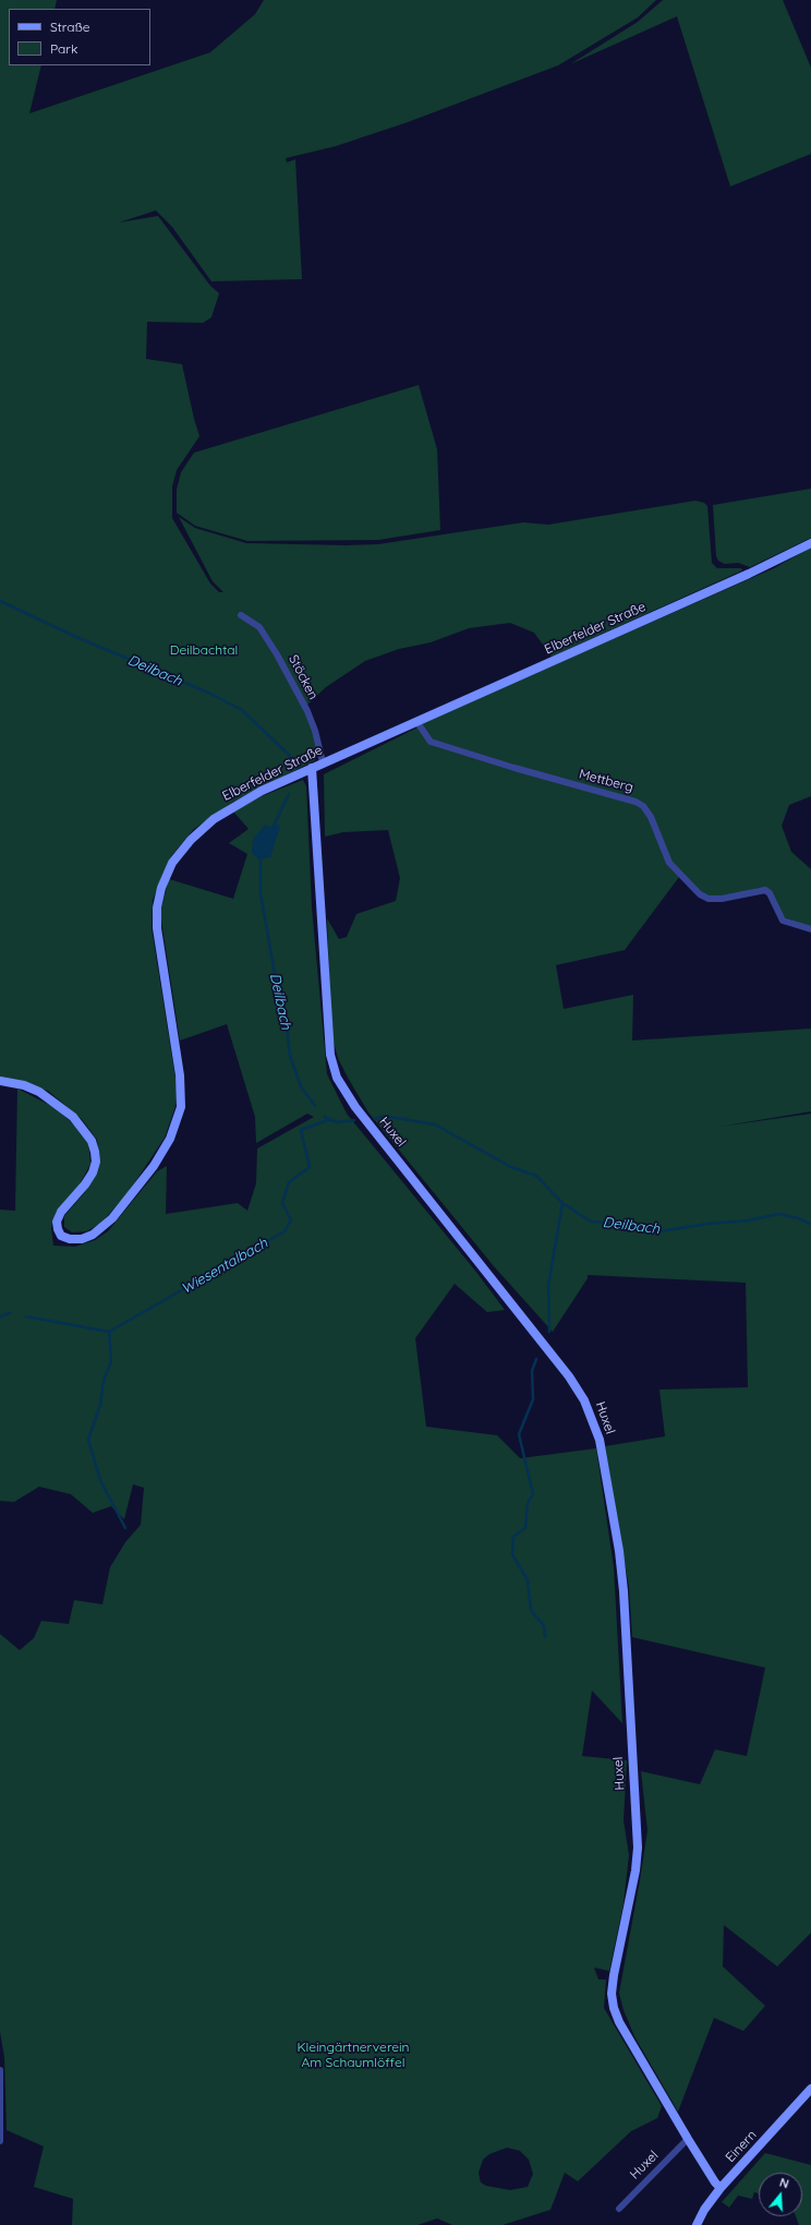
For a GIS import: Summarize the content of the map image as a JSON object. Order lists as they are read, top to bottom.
{
  "streets": {
    "main road": ["Elberfelder Straße", "Huxel", "Einern"],
    "street": ["Stöcken", "Mettberg"]
  },
  "crossings": [
    ["Elberfelder Straße", "Stöcken"],
    ["Elberfelder Straße", "Mettberg"],
    ["Elberfelder Straße", "Huxel"],
    ["Huxel", "Einern"]
  ],
  "water": ["Deilbach", "Wiesentalbach"],
  "parks": ["Deilbachtal", "Kleingärtnerverein Am Schaumlöffel"],
  "legend": ["Straße", "Park"],
  "north": "top"
}
